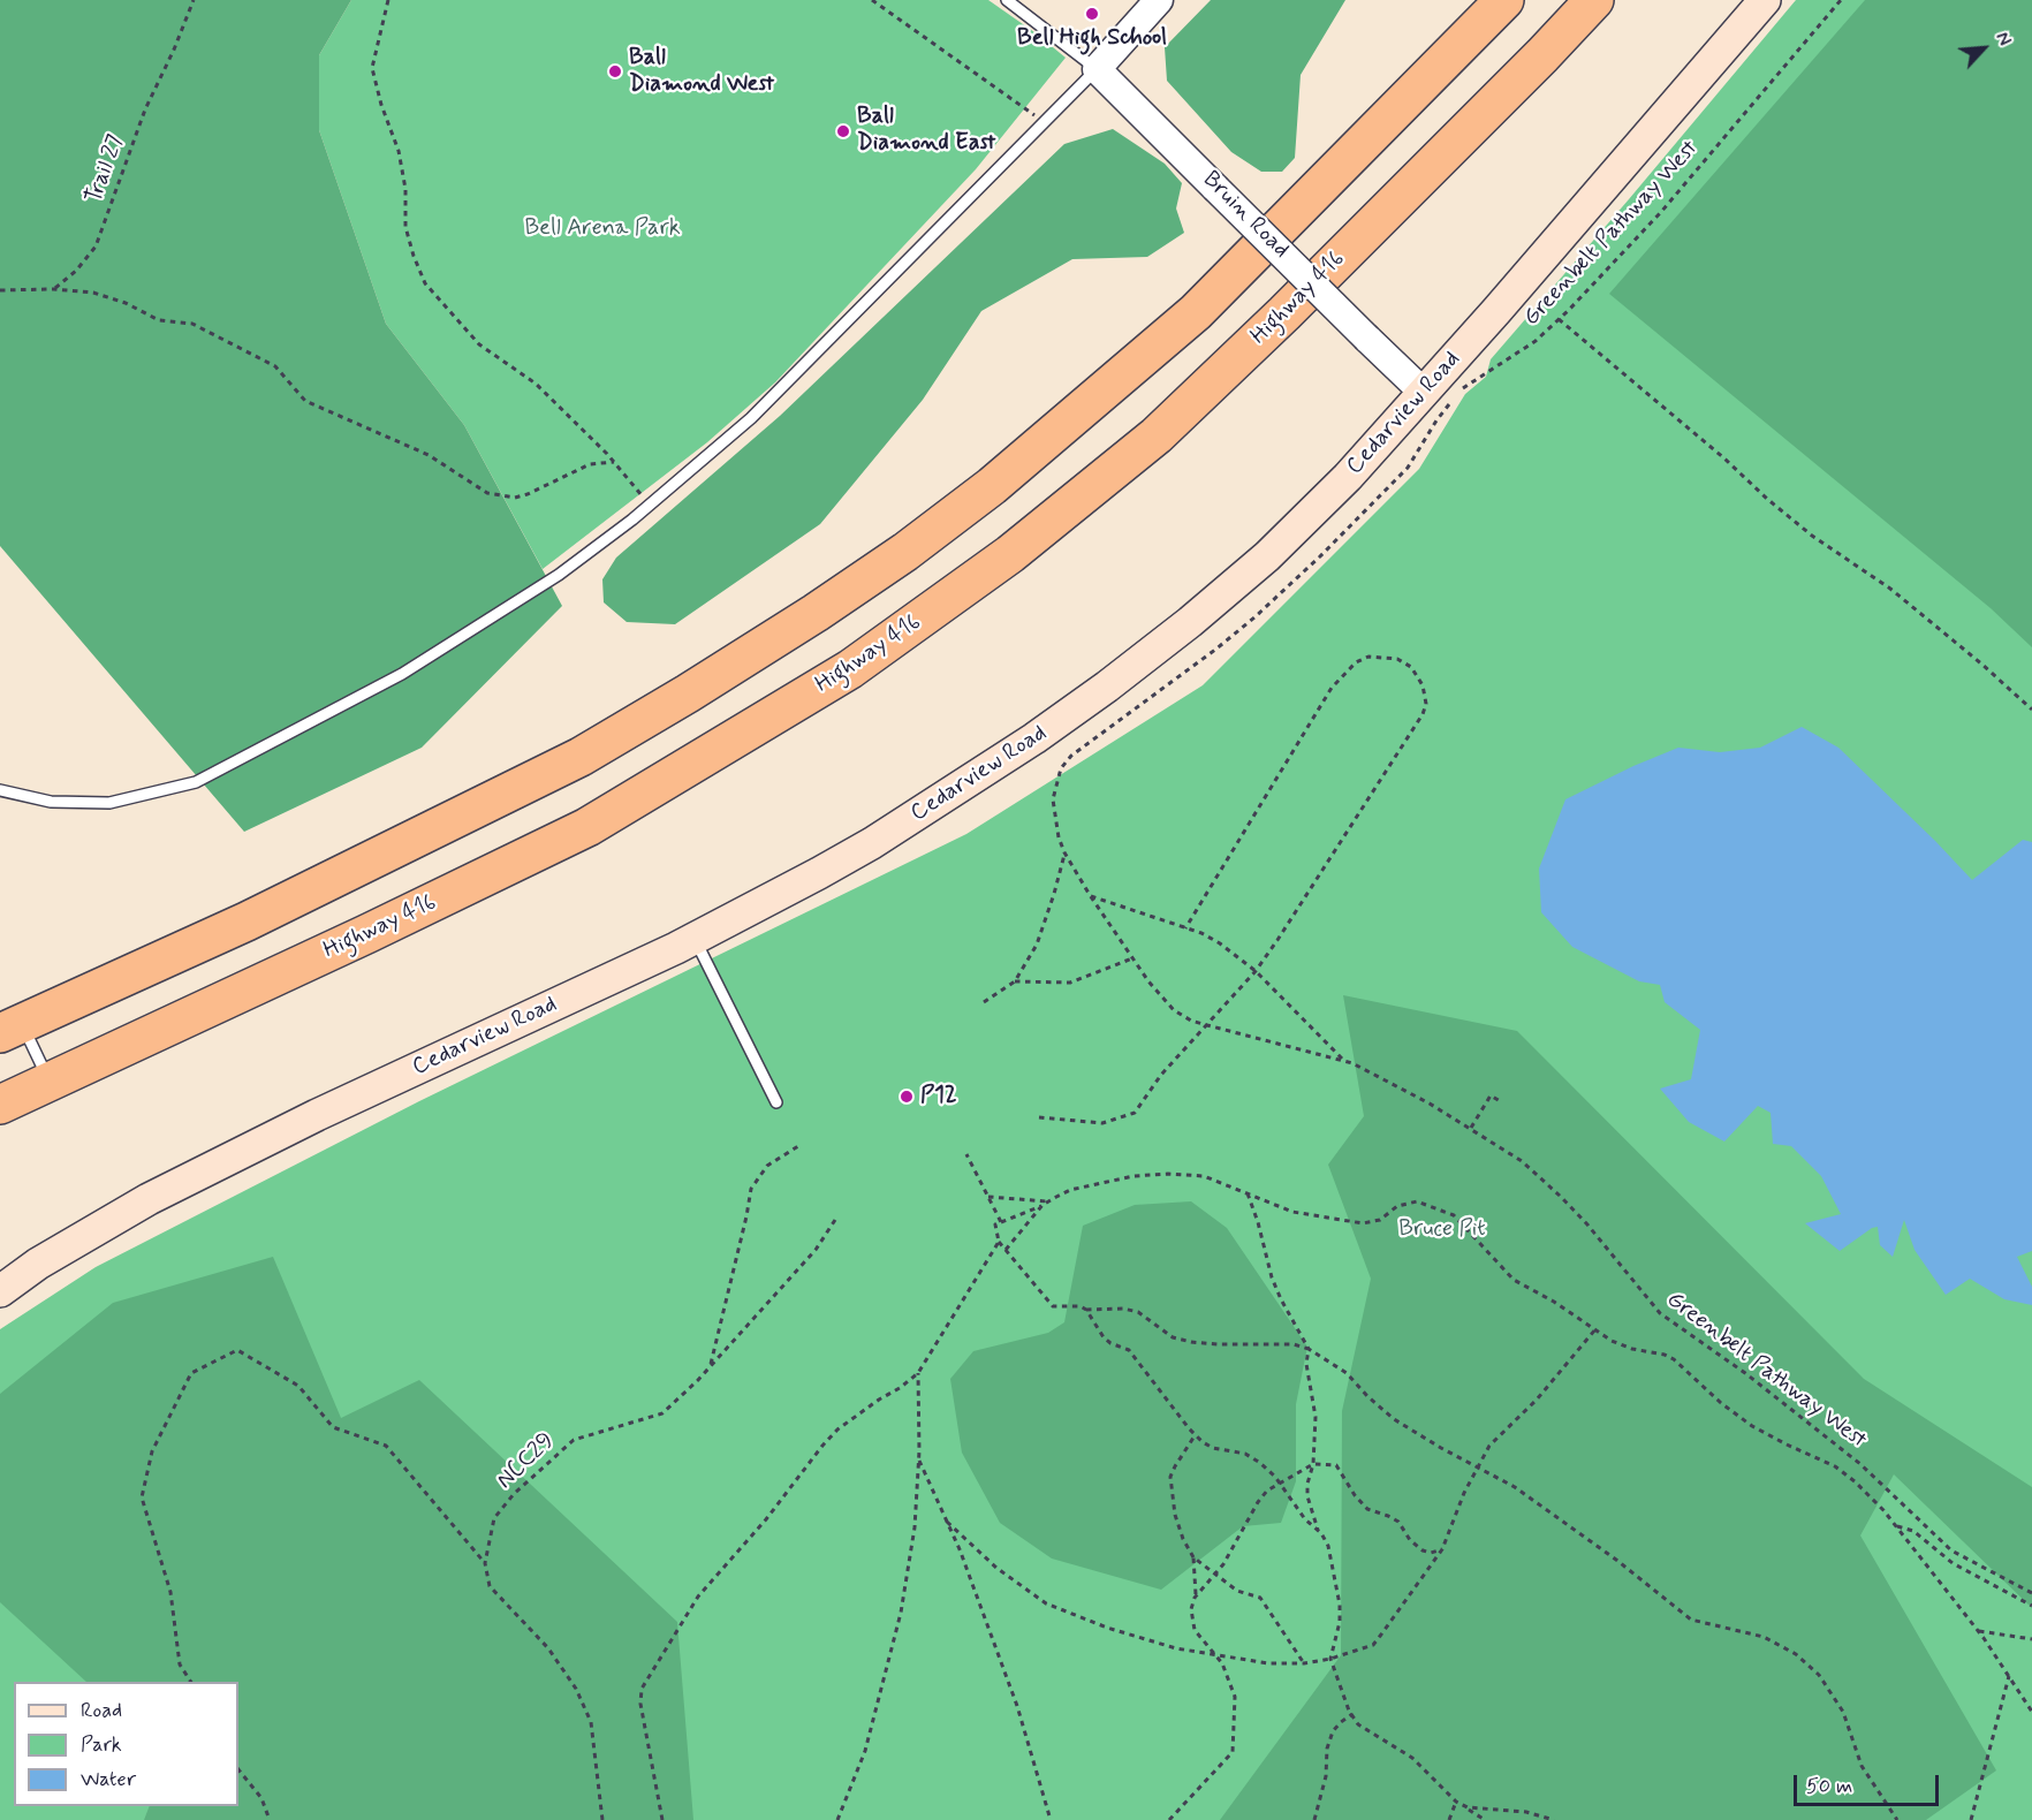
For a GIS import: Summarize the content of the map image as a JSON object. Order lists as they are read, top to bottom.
{
  "streets": {
    "highway": ["Highway 416"],
    "main road": ["Cedarview Road"],
    "street": ["Bruin Road"],
    "path": ["Trail 27", "Greenbelt Pathway West", "NCC29"]
  },
  "crossings": [
    ["Bruin Road", "Greenbelt Pathway West"],
    ["Bruin Road", "Cedarview Road"],
    ["Greenbelt Pathway West", "Cedarview Road"]
  ],
  "parks": ["Bell Arena Park", "Bruce Pit"],
  "places": [
    "Bell High School",
    "Ball Diamond West",
    "Ball Diamond East",
    "P12"
  ],
  "legend": ["Road", "Park", "Water"],
  "scale_bar": "50 m",
  "north": "top right"
}
